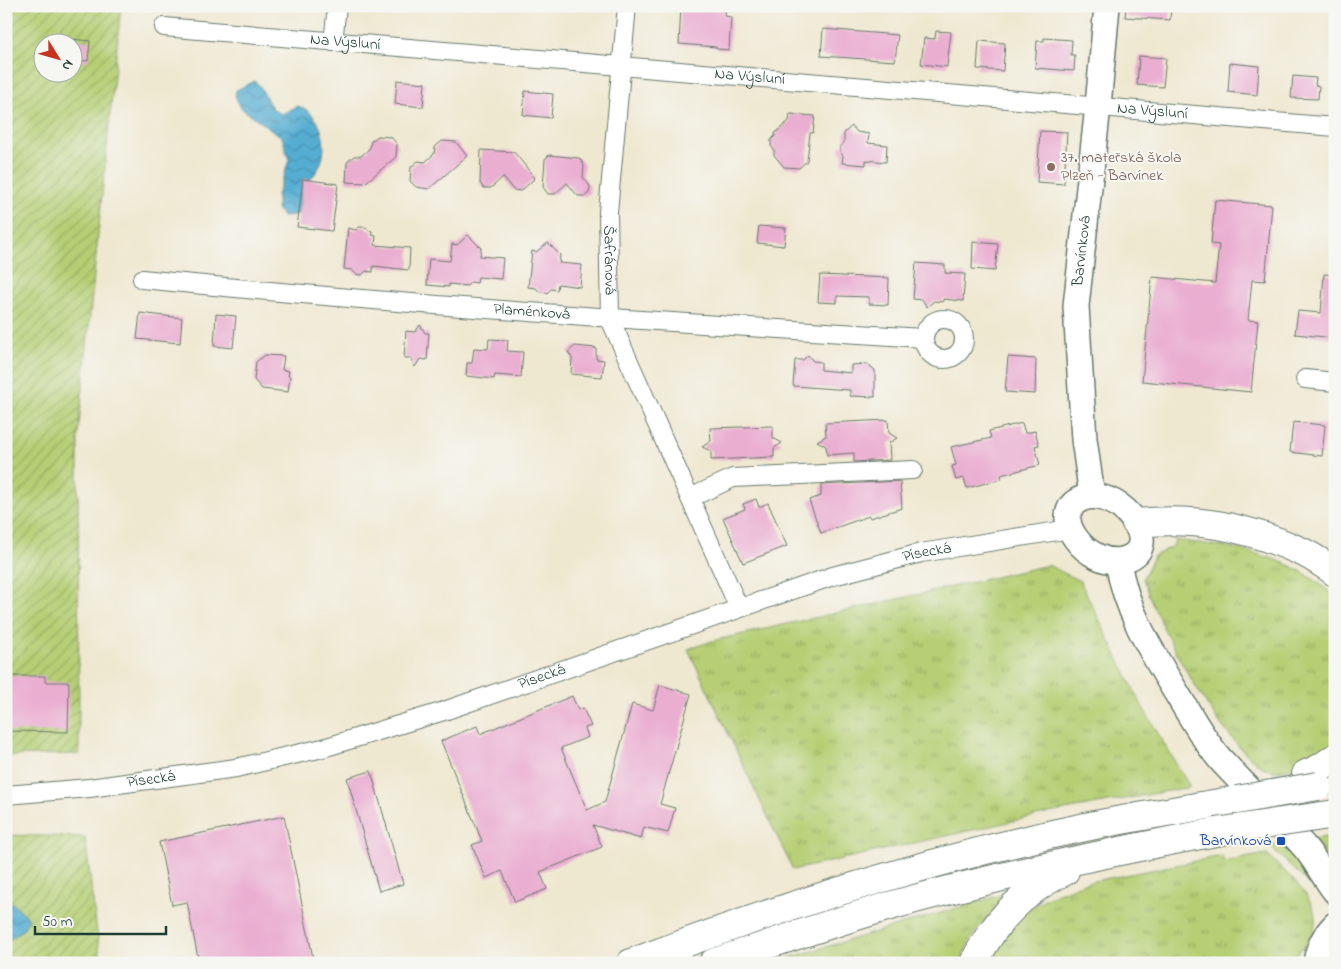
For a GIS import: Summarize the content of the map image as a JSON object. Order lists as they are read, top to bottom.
{
  "streets": {
    "street": [
      "Na Výsluní",
      "Barvínková",
      "Šafránová",
      "Plaménková",
      "Písecká"
    ]
  },
  "crossings": [
    ["Na Výsluní", "Barvínková"],
    ["Na Výsluní", "Šafránová"],
    ["Barvínková", "Písecká"],
    ["Šafránová", "Plaménková"],
    ["Šafránová", "Písecká"]
  ],
  "places": {
    "other": ["37. mateřská škola Plzeň - Barvínek"],
    "transit": ["Barvínková"]
  },
  "scale_bar": "50 m",
  "north": "bottom right"
}
